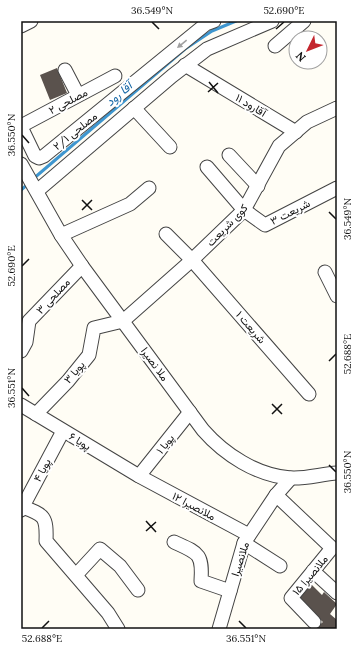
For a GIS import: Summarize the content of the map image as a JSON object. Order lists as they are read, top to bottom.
{
  "streets": {
    "street": [
      "مصلحی ۲",
      "آقارود ۱۱",
      "مصلحی ۲/۱",
      "شریعت ۳",
      "کوی شریعت",
      "مصلحی ۳",
      "شریعت ۱",
      "ملا نصیرا",
      "پویا ۳",
      "پویا ۶",
      "پویا ۱",
      "پویا ۴",
      "ملانصیرا ۱۲",
      "ملانصیرا",
      "ملانصیرا ۱۵"
    ]
  },
  "crossings": [
    ["مصلحی ۲", "مصلحی ۲/۱"],
    ["آقارود ۱۱", "کوی شریعت"],
    ["شریعت ۳", "کوی شریعت"],
    ["کوی شریعت", "شریعت ۱"],
    ["کوی شریعت", "ملا نصیرا"],
    ["کوی شریعت", "پویا ۳"],
    ["مصلحی ۳", "ملا نصیرا"],
    ["ملا نصیرا", "پویا ۳"],
    ["ملا نصیرا", "پویا ۱"],
    ["ملا نصیرا", "ملانصیرا"],
    ["پویا ۳", "پویا ۶"],
    ["پویا ۶", "پویا ۱"],
    ["پویا ۶", "پویا ۴"],
    ["پویا ۶", "ملانصیرا ۱۲"],
    ["پویا ۱", "ملانصیرا ۱۲"],
    ["ملانصیرا ۱۲", "ملانصیرا"],
    ["ملانصیرا", "ملانصیرا ۱۵"]
  ],
  "water": ["آقا رود"],
  "north": "bottom left",
  "coordinates": [
    "36.549°N",
    "52.690°E",
    "36.550°N",
    "52.688°E",
    "36.551°N"
  ]
}
